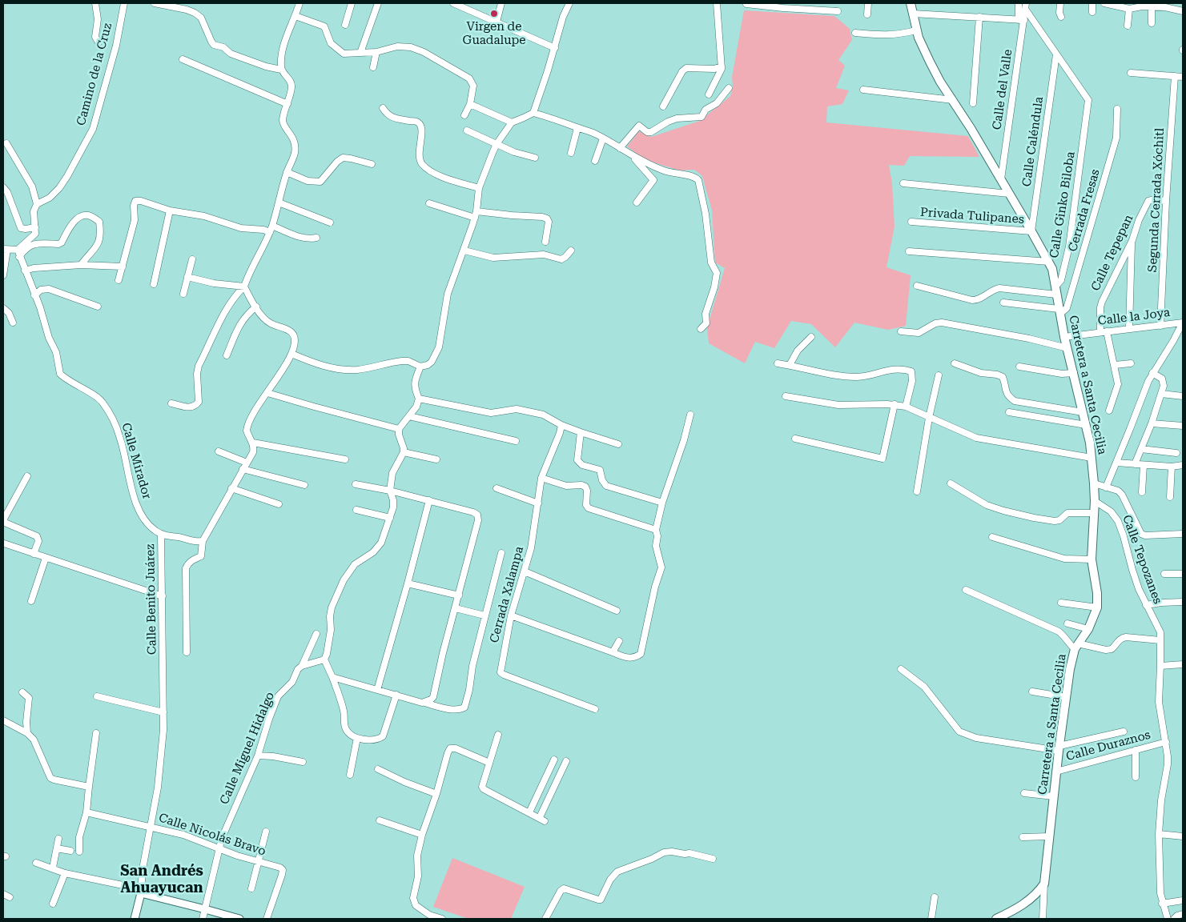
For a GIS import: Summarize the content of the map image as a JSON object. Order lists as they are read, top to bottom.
{
  "streets": {
    "main road": ["Carretera a Santa Cecilia"],
    "street": [
      "Camino de la Cruz",
      "Calle del Valle",
      "Calle Caléndula",
      "Segunda Cerrada Xóchitl",
      "Calle Ginko Biloba",
      "Cerrada Fresas",
      "Privada Tulipanes",
      "Calle Tepepan",
      "Calle la Joya",
      "Calle Mirador",
      "Calle Tepozanes",
      "Cerrada Xalampa",
      "Calle Benito Juárez",
      "Calle Duraznos",
      "Calle Miguel Hidalgo",
      "Calle Nicolás Bravo"
    ]
  },
  "crossings": [
    ["Calle del Valle", "Carretera a Santa Cecilia"],
    ["Calle Caléndula", "Calle Ginko Biloba"],
    ["Calle Caléndula", "Privada Tulipanes"],
    ["Calle Caléndula", "Carretera a Santa Cecilia"],
    ["Segunda Cerrada Xóchitl", "Calle Tepepan"],
    ["Segunda Cerrada Xóchitl", "Calle la Joya"],
    ["Calle Ginko Biloba", "Carretera a Santa Cecilia"],
    ["Cerrada Fresas", "Carretera a Santa Cecilia"],
    ["Privada Tulipanes", "Carretera a Santa Cecilia"],
    ["Calle Tepepan", "Calle la Joya"],
    ["Calle la Joya", "Carretera a Santa Cecilia"],
    ["Carretera a Santa Cecilia", "Calle Tepozanes"],
    ["Carretera a Santa Cecilia", "Calle Duraznos"],
    ["Calle Mirador", "Calle Benito Juárez"],
    ["Calle Tepozanes", "Calle Duraznos"],
    ["Calle Benito Juárez", "Calle Nicolás Bravo"],
    ["Calle Miguel Hidalgo", "Calle Nicolás Bravo"]
  ],
  "districts": ["San Andrés Ahuayucan"],
  "places": ["Virgen de Guadalupe"]
}
